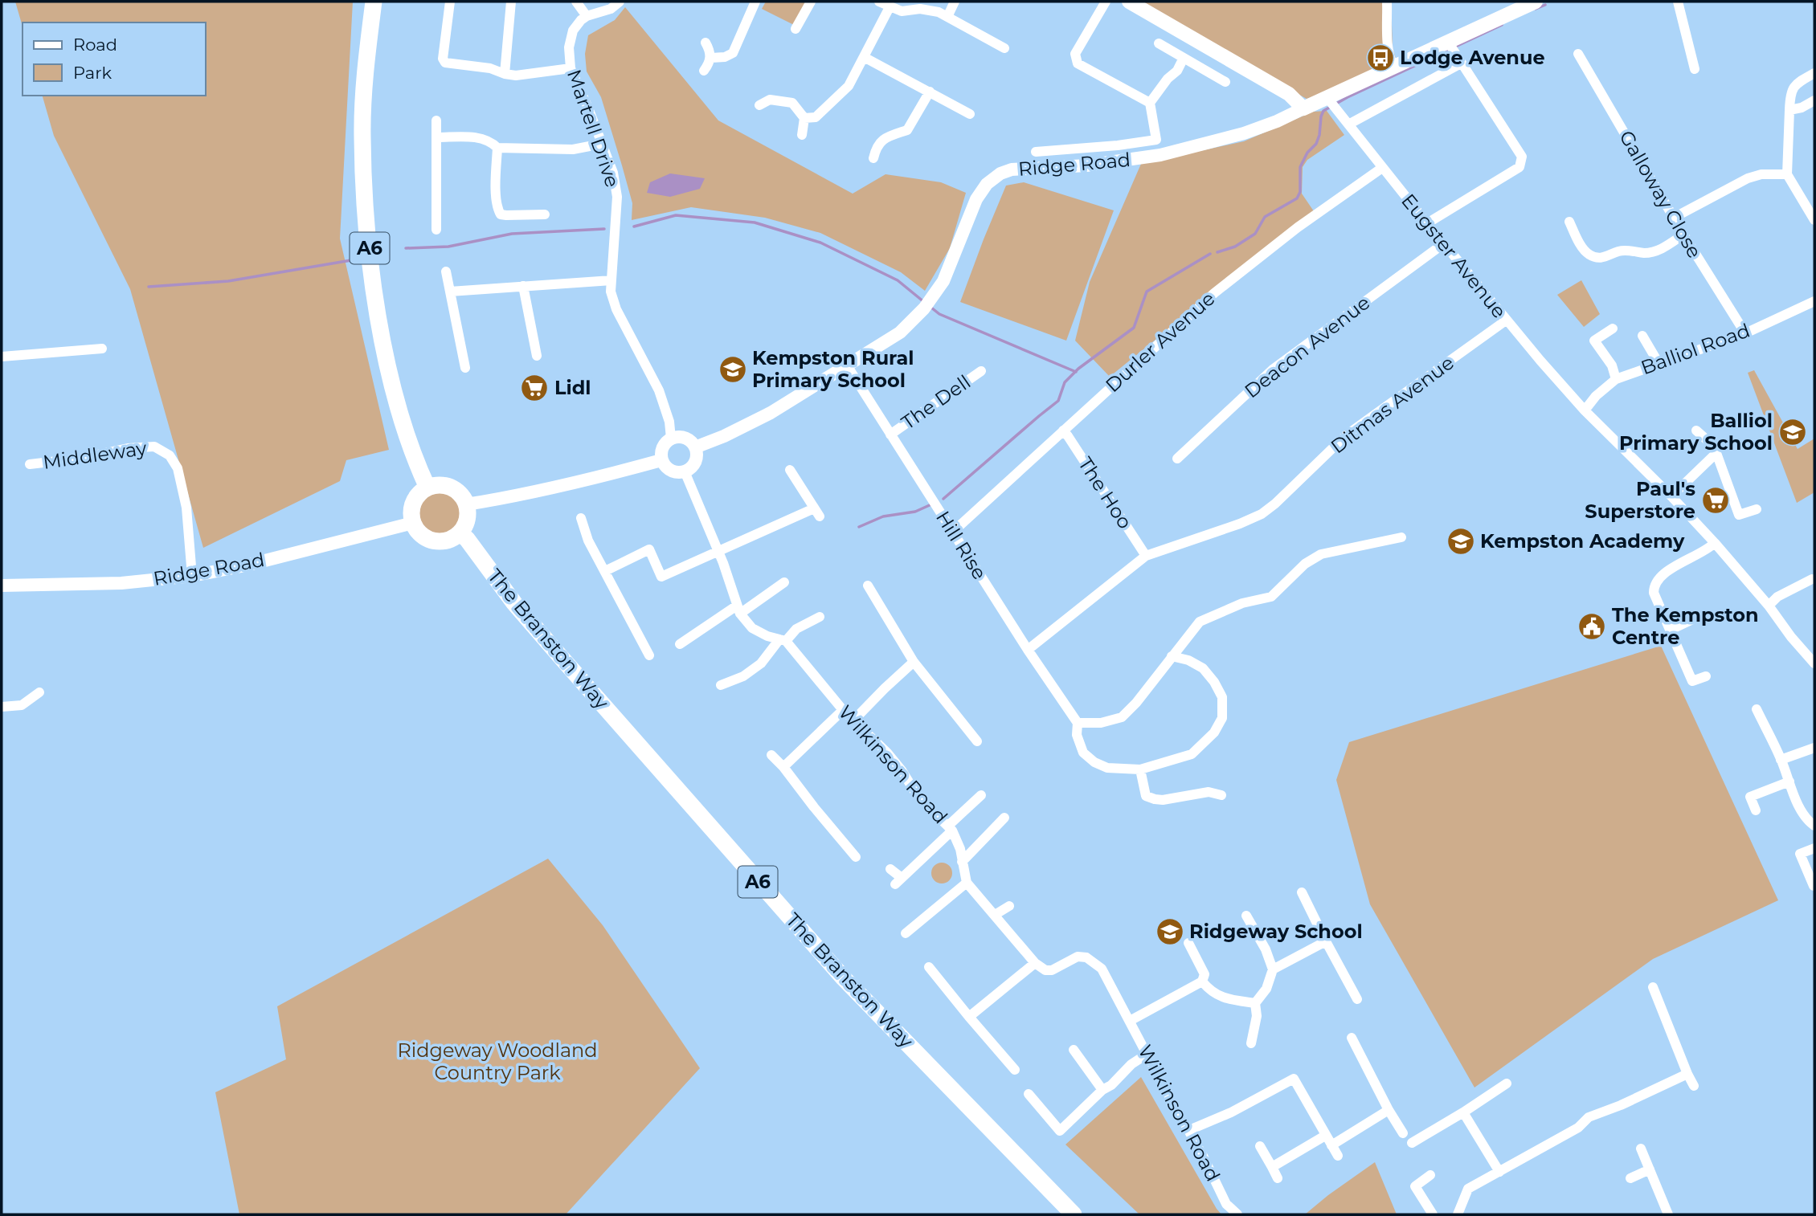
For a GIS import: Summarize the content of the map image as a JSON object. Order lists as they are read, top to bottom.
{
  "streets": {
    "highway": ["A6", "The Branston Way"],
    "street": [
      "Martell Drive",
      "Ridge Road",
      "Galloway Close",
      "Eugster Avenue",
      "Durler Avenue",
      "Deacon Avenue",
      "Balliol Road",
      "The Dell",
      "Ditmas Avenue",
      "Middleway",
      "The Hoo",
      "Hill Rise",
      "Wilkinson Road"
    ]
  },
  "crossings": [
    ["Martell Drive", "Ridge Road"],
    ["Martell Drive", "Wilkinson Road"],
    ["Ridge Road", "A6"],
    ["Ridge Road", "Eugster Avenue"],
    ["Ridge Road", "Middleway"],
    ["Ridge Road", "Hill Rise"],
    ["Ridge Road", "The Branston Way"],
    ["Ridge Road", "Wilkinson Road"],
    ["Galloway Close", "Balliol Road"],
    ["A6", "The Branston Way"],
    ["Eugster Avenue", "Durler Avenue"],
    ["Eugster Avenue", "Deacon Avenue"],
    ["Eugster Avenue", "Balliol Road"],
    ["Eugster Avenue", "Ditmas Avenue"],
    ["Durler Avenue", "The Hoo"],
    ["Durler Avenue", "Hill Rise"],
    ["The Dell", "Hill Rise"],
    ["Ditmas Avenue", "The Hoo"],
    ["Ditmas Avenue", "Hill Rise"]
  ],
  "parks": ["Ridgeway Woodland Country Park"],
  "places": {
    "bus stop": ["Lodge Avenue"],
    "school or university": [
      "Kempston Rural Primary School",
      "Balliol Primary School",
      "Kempston Academy",
      "Ridgeway School"
    ],
    "supermarket": ["Lidl", "Paul's Superstore"],
    "public building": ["The Kempston Centre"]
  },
  "legend": ["Road", "Park"]
}
